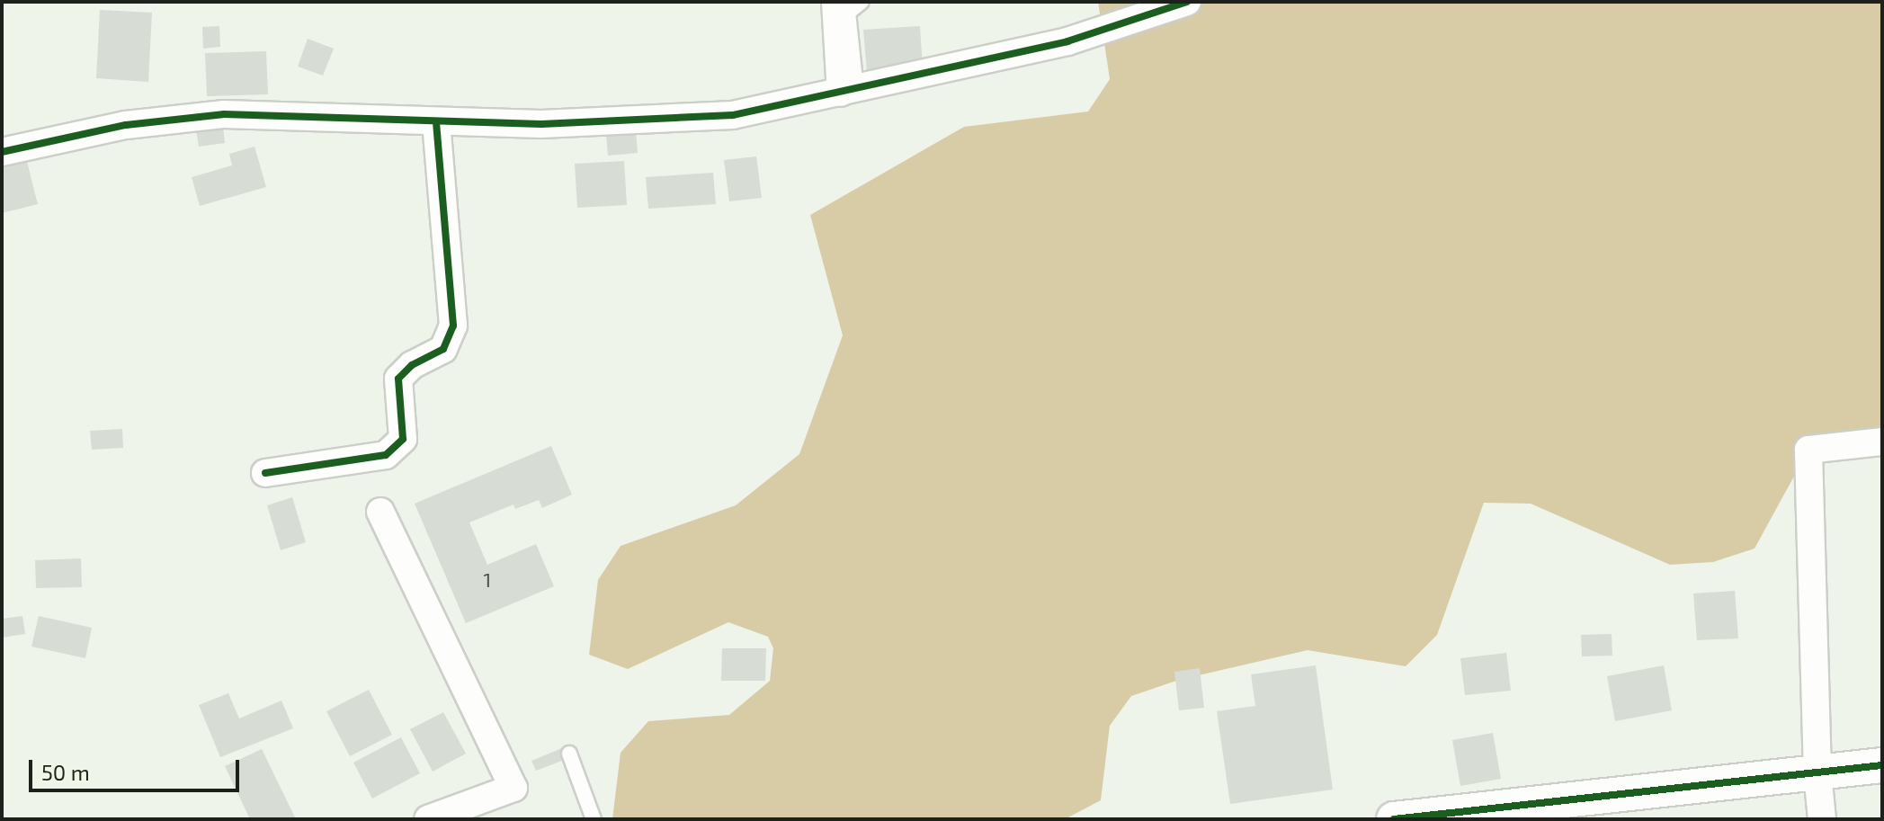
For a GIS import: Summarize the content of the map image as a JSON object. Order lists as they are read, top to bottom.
{
  "house_numbers": ["1"],
  "scale_bar": "50 m"
}
